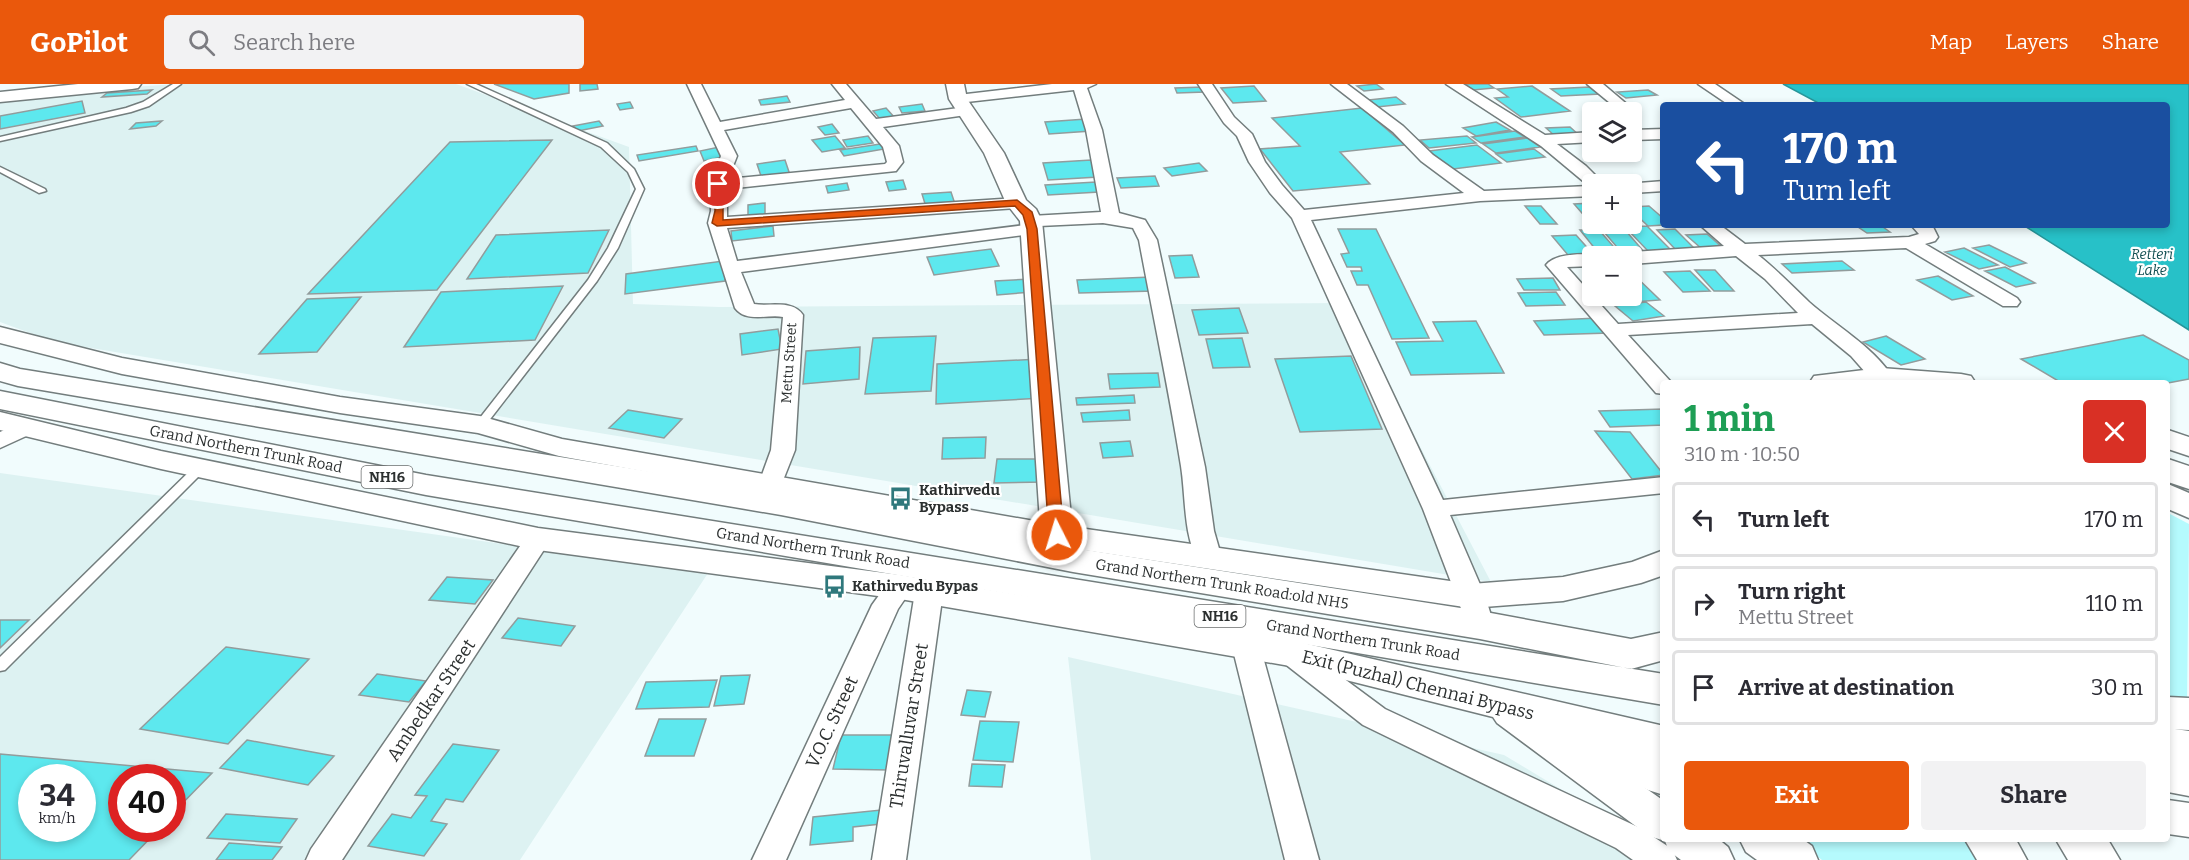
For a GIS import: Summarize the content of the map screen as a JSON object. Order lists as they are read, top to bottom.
{
  "streets": {
    "main road": ["Grand Northern Trunk Road", "NH16", "Grand Northern Trunk Road:old NH5"],
    "street": [
      "Mettu Street",
      "Exit (Puzhal) Chennai Bypass",
      "Ambedkar Street",
      "V.O.C. Street",
      "Thiruvalluvar Street"
    ]
  },
  "crossings": [
    ["Mettu Street", "Grand Northern Trunk Road"],
    ["Mettu Street", "Grand Northern Trunk Road:old NH5"],
    ["Grand Northern Trunk Road", "Grand Northern Trunk Road:old NH5"],
    ["Exit (Puzhal) Chennai Bypass", "Ambedkar Street"],
    ["Exit (Puzhal) Chennai Bypass", "V.O.C. Street"],
    ["Exit (Puzhal) Chennai Bypass", "Thiruvalluvar Street"],
    ["V.O.C. Street", "Thiruvalluvar Street"]
  ],
  "water": ["Retteri Lake"],
  "places": {
    "bus stop": ["Kathirvedu Bypass", "Kathirvedu Bypas"]
  },
  "page": {
    "header": "GoPilot",
    "search": "Search here",
    "nav": ["Map", "Layers", "Share"],
    "map_buttons": ["+", "−"],
    "turn": ["170 m", "Turn left"],
    "heading": ["1 min", "310 m · 10:50"],
    "list": [
      {
        "name": "Turn left",
        "value": "170 m"
      },
      {
        "name": "Turn right",
        "note": "Mettu Street",
        "value": "110 m"
      },
      {
        "name": "Arrive at destination",
        "value": "30 m"
      }
    ],
    "buttons": ["Exit", "Share"],
    "speed": "34 km/h",
    "limit": "40"
  }
}
